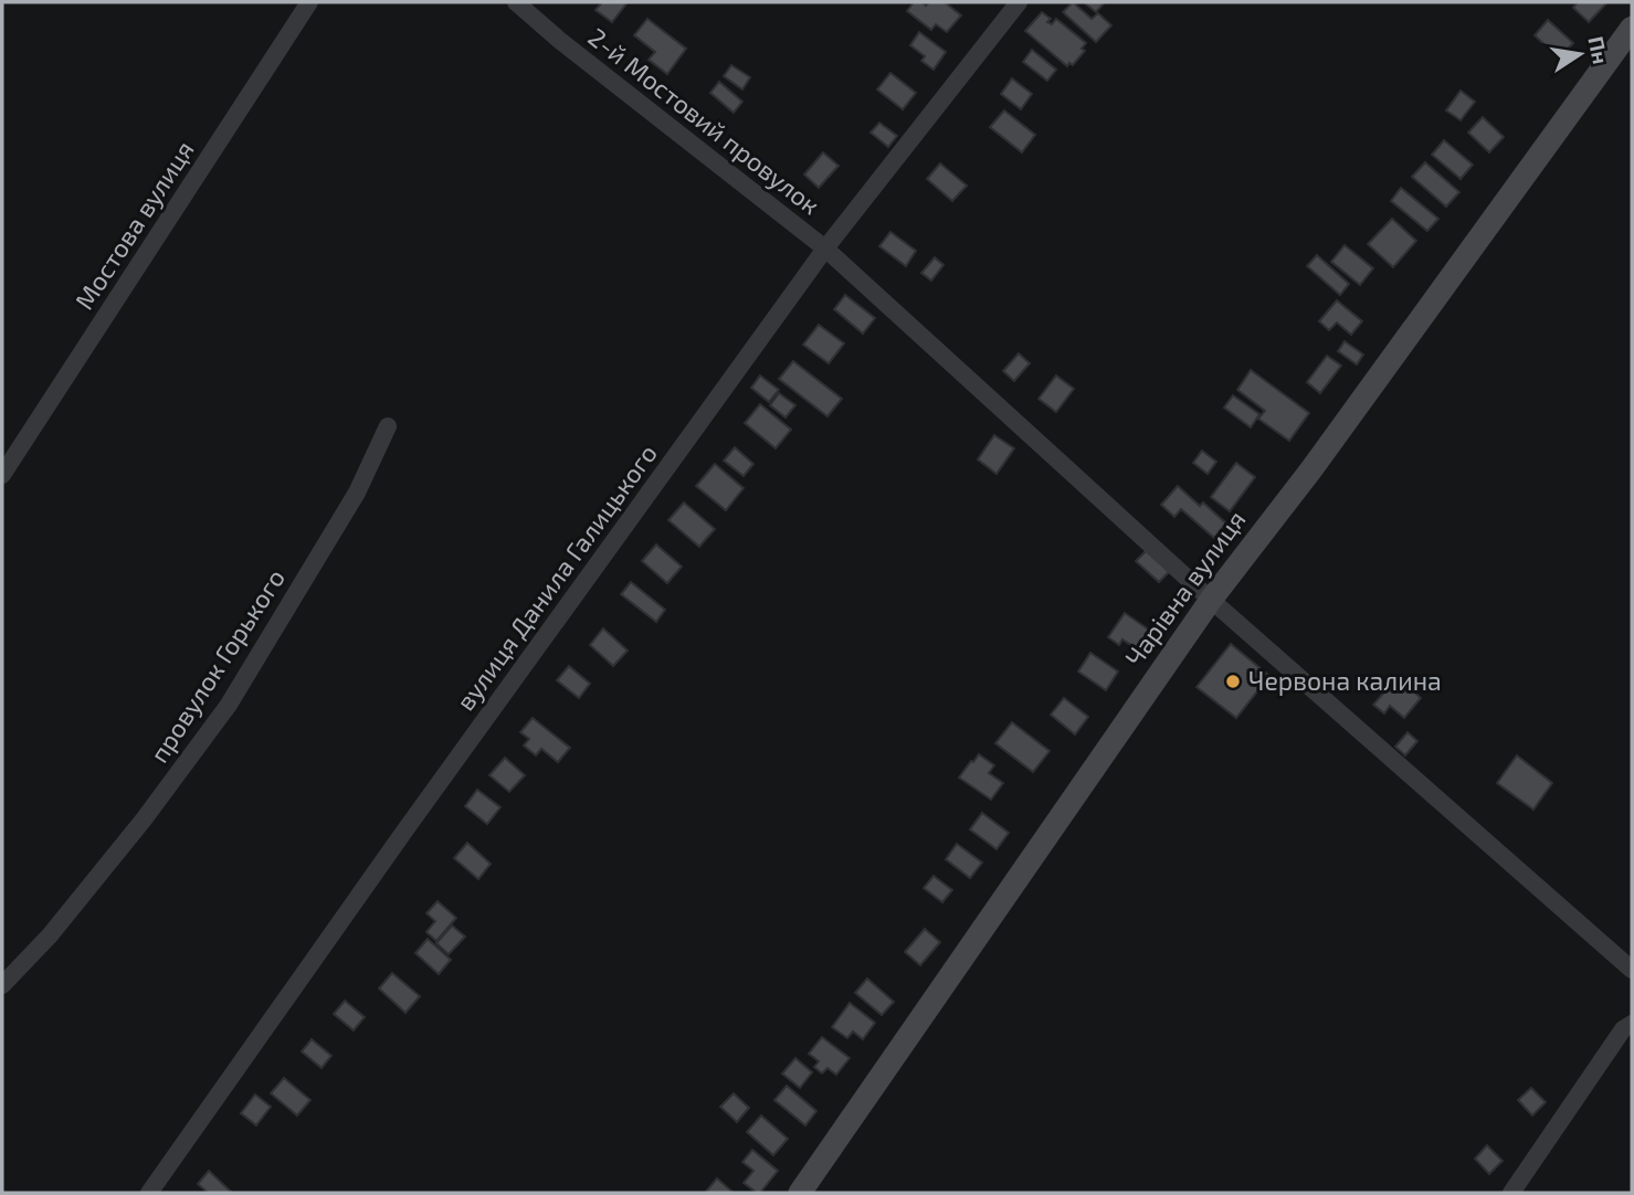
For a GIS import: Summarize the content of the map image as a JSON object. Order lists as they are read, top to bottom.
{
  "streets": {
    "street": [
      "2-й Мостовий провулок",
      "Мостова вулиця",
      "вулиця Данила Галицького",
      "Чарівна вулиця",
      "провулок Горького"
    ]
  },
  "crossings": [
    ["2-й Мостовий провулок", "вулиця Данила Галицького"],
    ["2-й Мостовий провулок", "Чарівна вулиця"]
  ],
  "places": ["Червона калина"],
  "north": "right"
}
